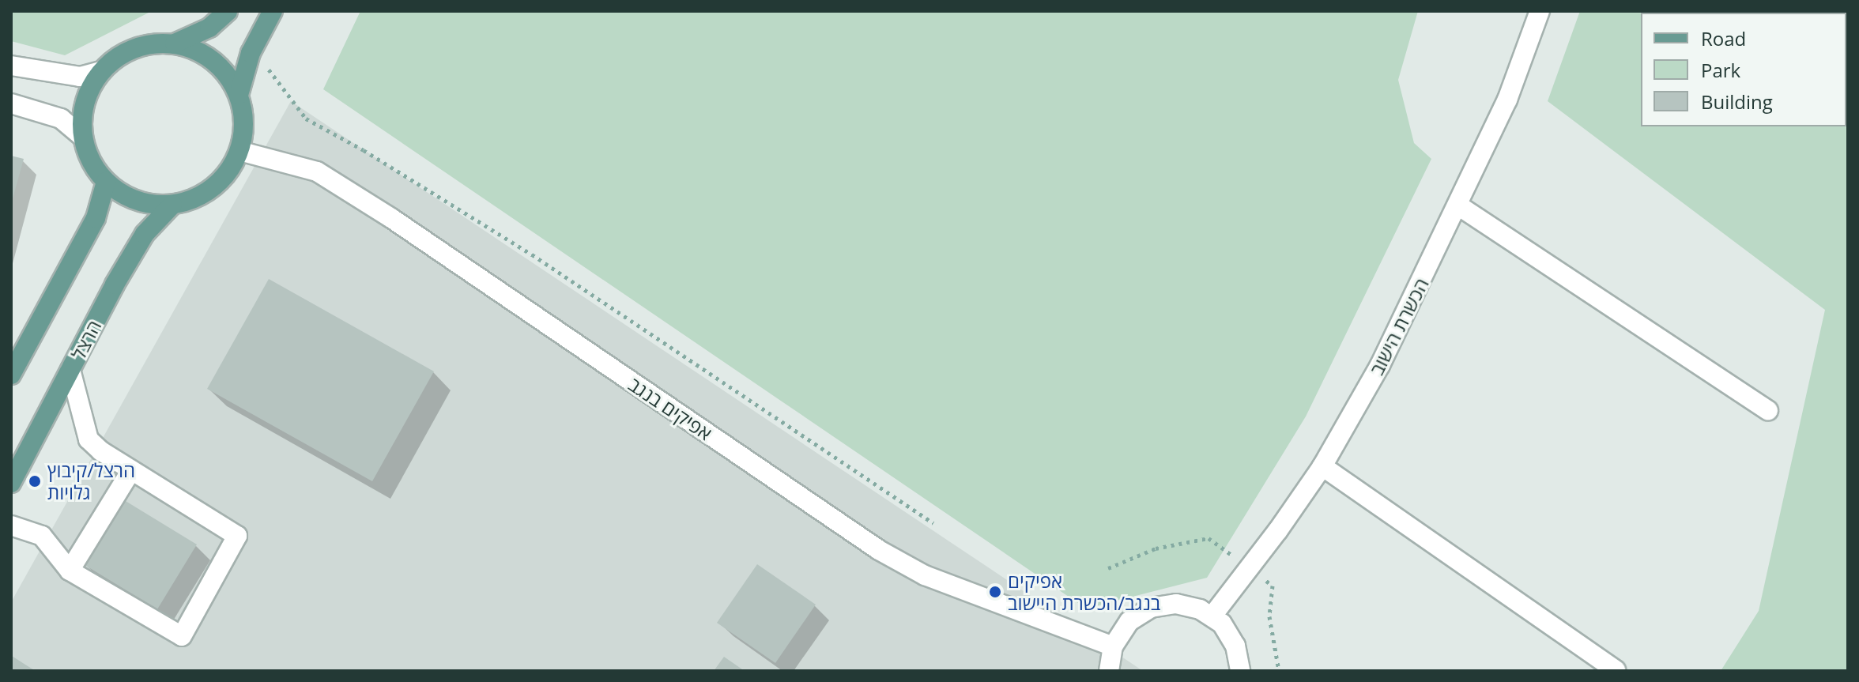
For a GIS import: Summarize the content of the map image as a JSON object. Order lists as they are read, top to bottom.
{
  "streets": {
    "main road": ["הרצל"],
    "street": ["הכשרת הישוב", "אפיקים בנגב"]
  },
  "crossings": [
    ["הרצל", "אפיקים בנגב"]
  ],
  "places": ["הרצל/קיבוץ גלויות", "אפיקים בנגב/הכשרת היישוב"],
  "legend": ["Road", "Park", "Building"]
}
